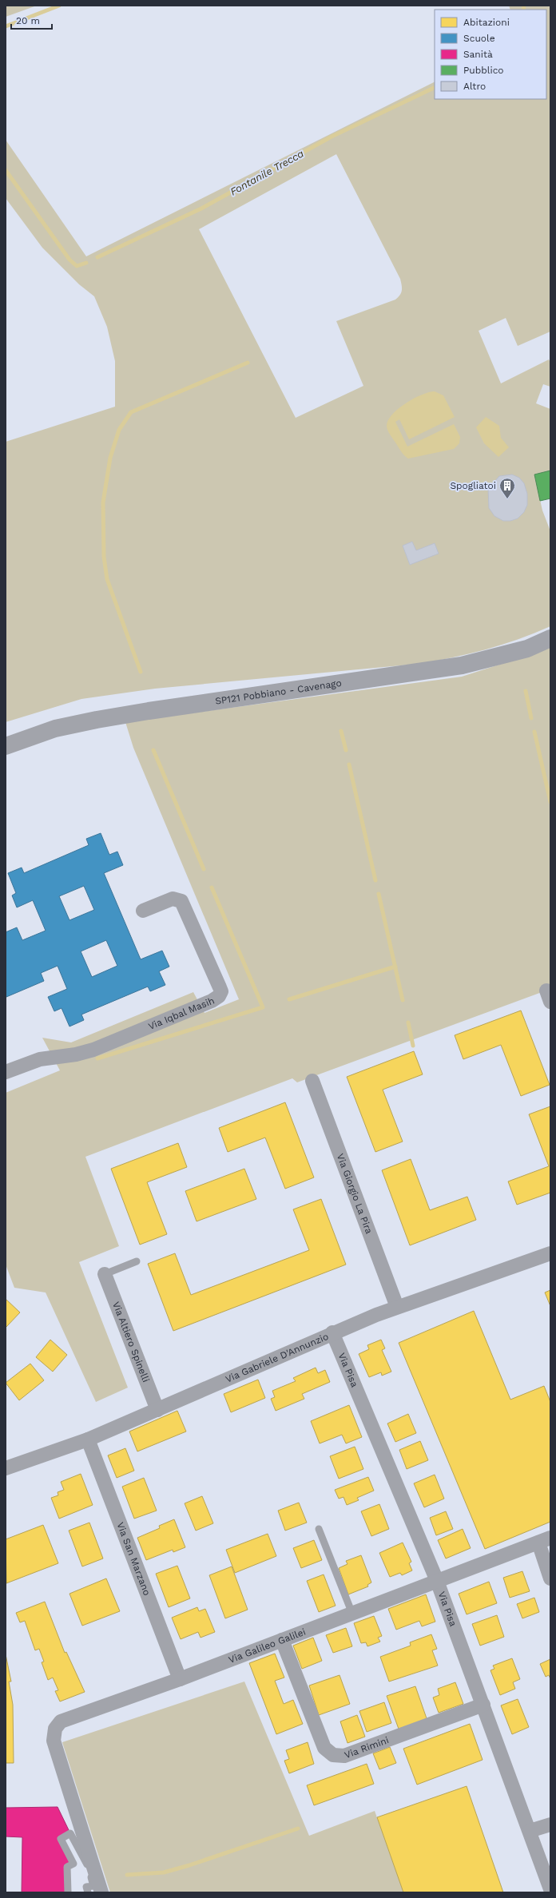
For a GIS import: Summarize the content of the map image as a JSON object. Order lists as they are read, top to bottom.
{
  "streets": {
    "street": [
      "SP121 Pobbiano - Cavenago",
      "Via Iqbal Masih",
      "Via Giorgio La Pira",
      "Via Altiero Spinelli",
      "Via Gabriele D'Annunzio",
      "Via Pisa",
      "Via San Marzano",
      "Via Galileo Galilei",
      "Via Rimini"
    ]
  },
  "crossings": [
    ["Via Giorgio La Pira", "Via Gabriele D'Annunzio"],
    ["Via Altiero Spinelli", "Via Gabriele D'Annunzio"],
    ["Via Gabriele D'Annunzio", "Via Pisa"],
    ["Via Gabriele D'Annunzio", "Via San Marzano"],
    ["Via Pisa", "Via Galileo Galilei"],
    ["Via Pisa", "Via Rimini"],
    ["Via San Marzano", "Via Galileo Galilei"],
    ["Via Galileo Galilei", "Via Rimini"]
  ],
  "water": ["Fontanile Trecca"],
  "places": {
    "building": ["Spogliatoi"]
  },
  "legend": [
    "Abitazioni",
    "Scuole",
    "Sanità",
    "Pubblico",
    "Altro"
  ],
  "scale_bar": "20 m"
}
